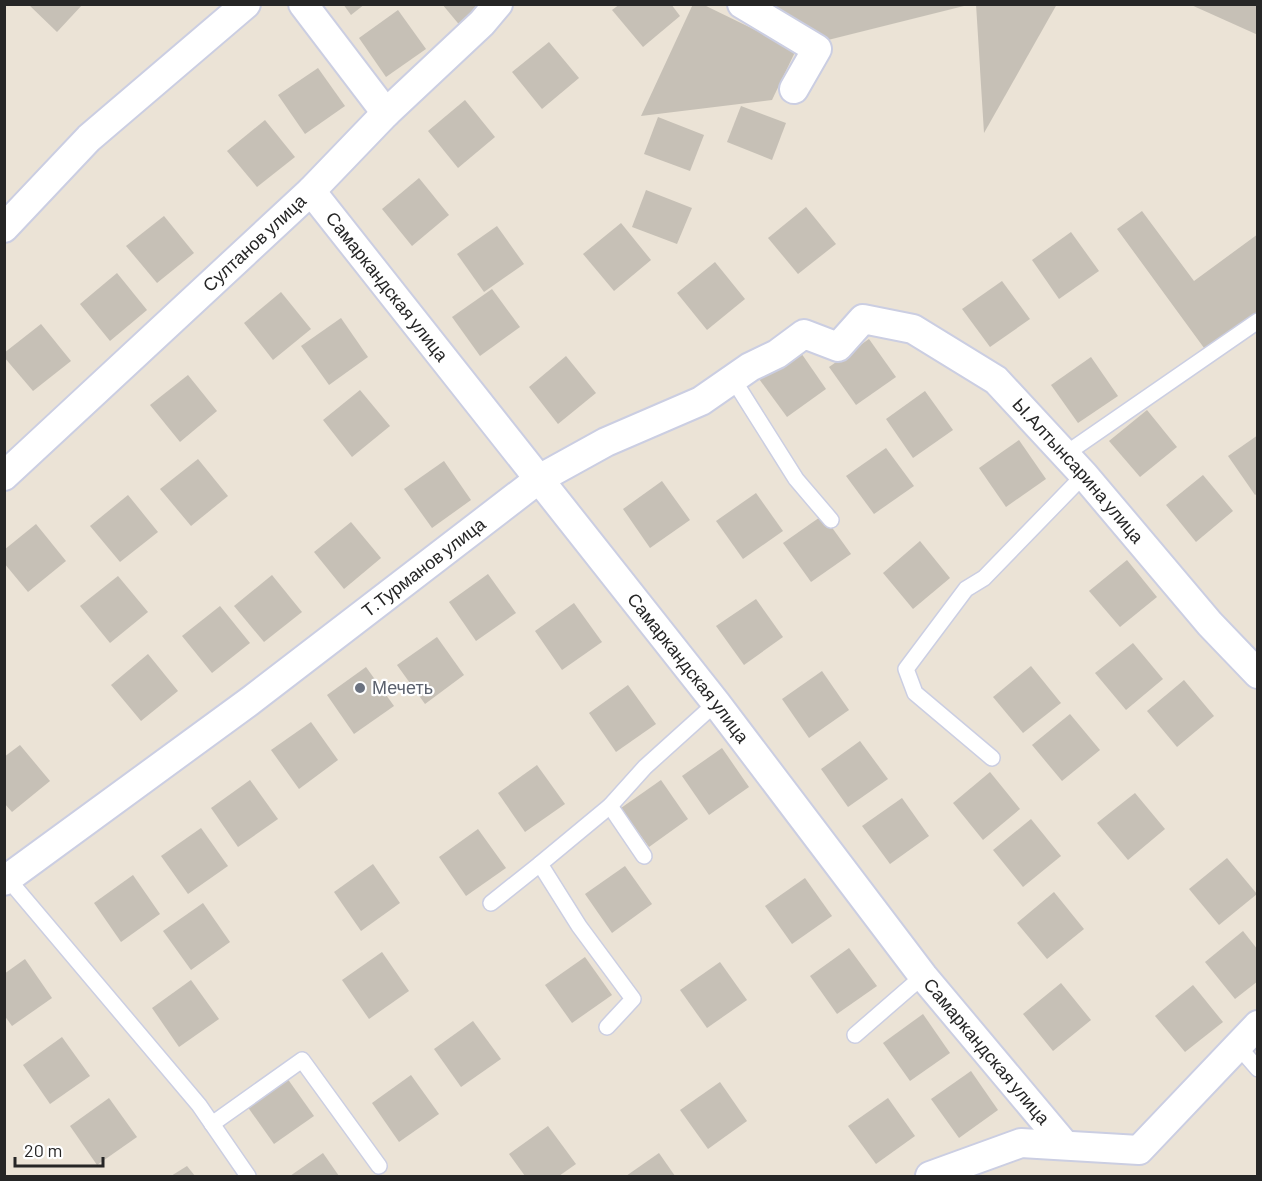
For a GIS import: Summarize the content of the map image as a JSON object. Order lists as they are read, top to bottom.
{
  "streets": {
    "street": [
      "Султанов улица",
      "Самаркандская улица",
      "Ы.Алтынсарина улица",
      "Т.Турманов улица"
    ]
  },
  "crossings": [
    ["Султанов улица", "Самаркандская улица"],
    ["Самаркандская улица", "Т.Турманов улица"],
    ["Ы.Алтынсарина улица", "Т.Турманов улица"]
  ],
  "places": ["Мечеть"],
  "scale_bar": "20 m"
}
